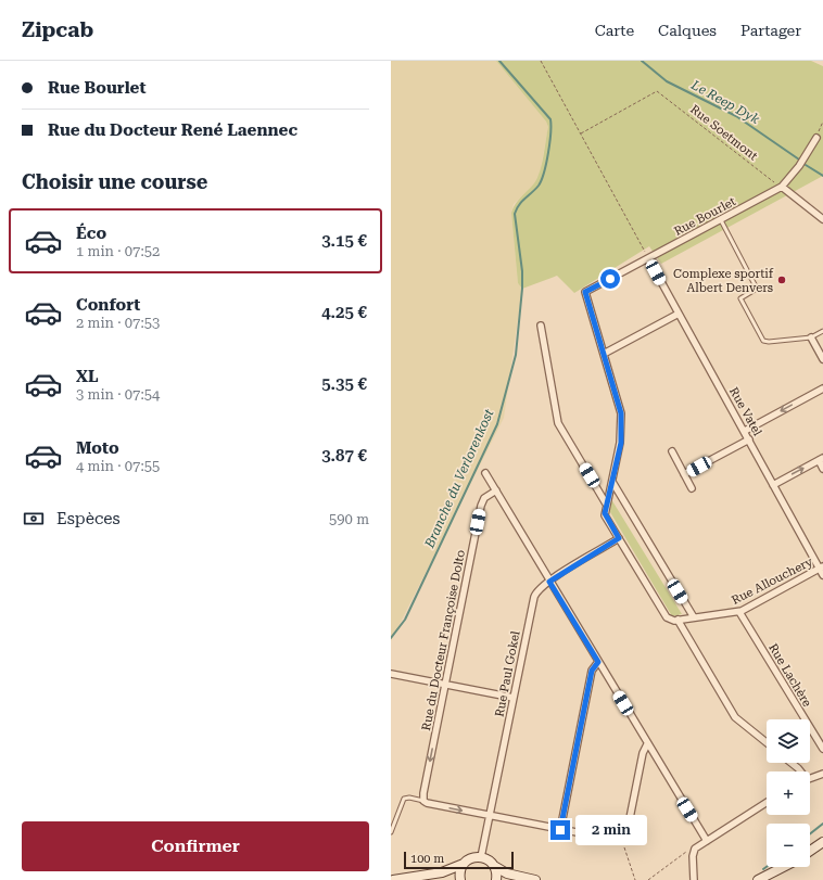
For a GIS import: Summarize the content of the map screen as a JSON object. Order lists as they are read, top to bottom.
{
  "streets": {
    "street": [
      "Rue Bourlet",
      "Rue Vatel",
      "Rue Allouchery",
      "Rue du Docteur Françoise Dolto",
      "Rue Paul Gokel",
      "Rue Lachère"
    ],
    "path": ["Rue Soetmont"]
  },
  "crossings": [
    ["Rue Soetmont", "Rue Bourlet"],
    ["Rue Bourlet", "Rue Vatel"],
    ["Rue Vatel", "Rue Allouchery"],
    ["Rue Allouchery", "Rue Lachère"]
  ],
  "one_way": ["Rue du Docteur Françoise Dolto"],
  "water": ["Le Reep Dyk", "Branche du Verlorenkost"],
  "places": ["Complexe sportif Albert Denvers"],
  "scale_bar": "100 m",
  "page": {
    "header": "Zipcab",
    "nav": ["Carte", "Calques", "Partager"],
    "banner": ["Rue Bourlet", "Rue du Docteur René Laennec"],
    "heading": "Choisir une course",
    "list": [
      {
        "name": "Éco",
        "note": "1 min · 07:52",
        "value": "3.15 €"
      },
      {
        "name": "Confort",
        "note": "2 min · 07:53",
        "value": "4.25 €"
      },
      {
        "name": "XL",
        "note": "3 min · 07:54",
        "value": "5.35 €"
      },
      {
        "name": "Moto",
        "note": "4 min · 07:55",
        "value": "3.87 €"
      }
    ],
    "pay": ["Espèces", "590 m"],
    "map_buttons": ["+", "−"],
    "buttons": "Confirmer",
    "bubble": "2 min",
    "scale": "100 m"
  }
}
